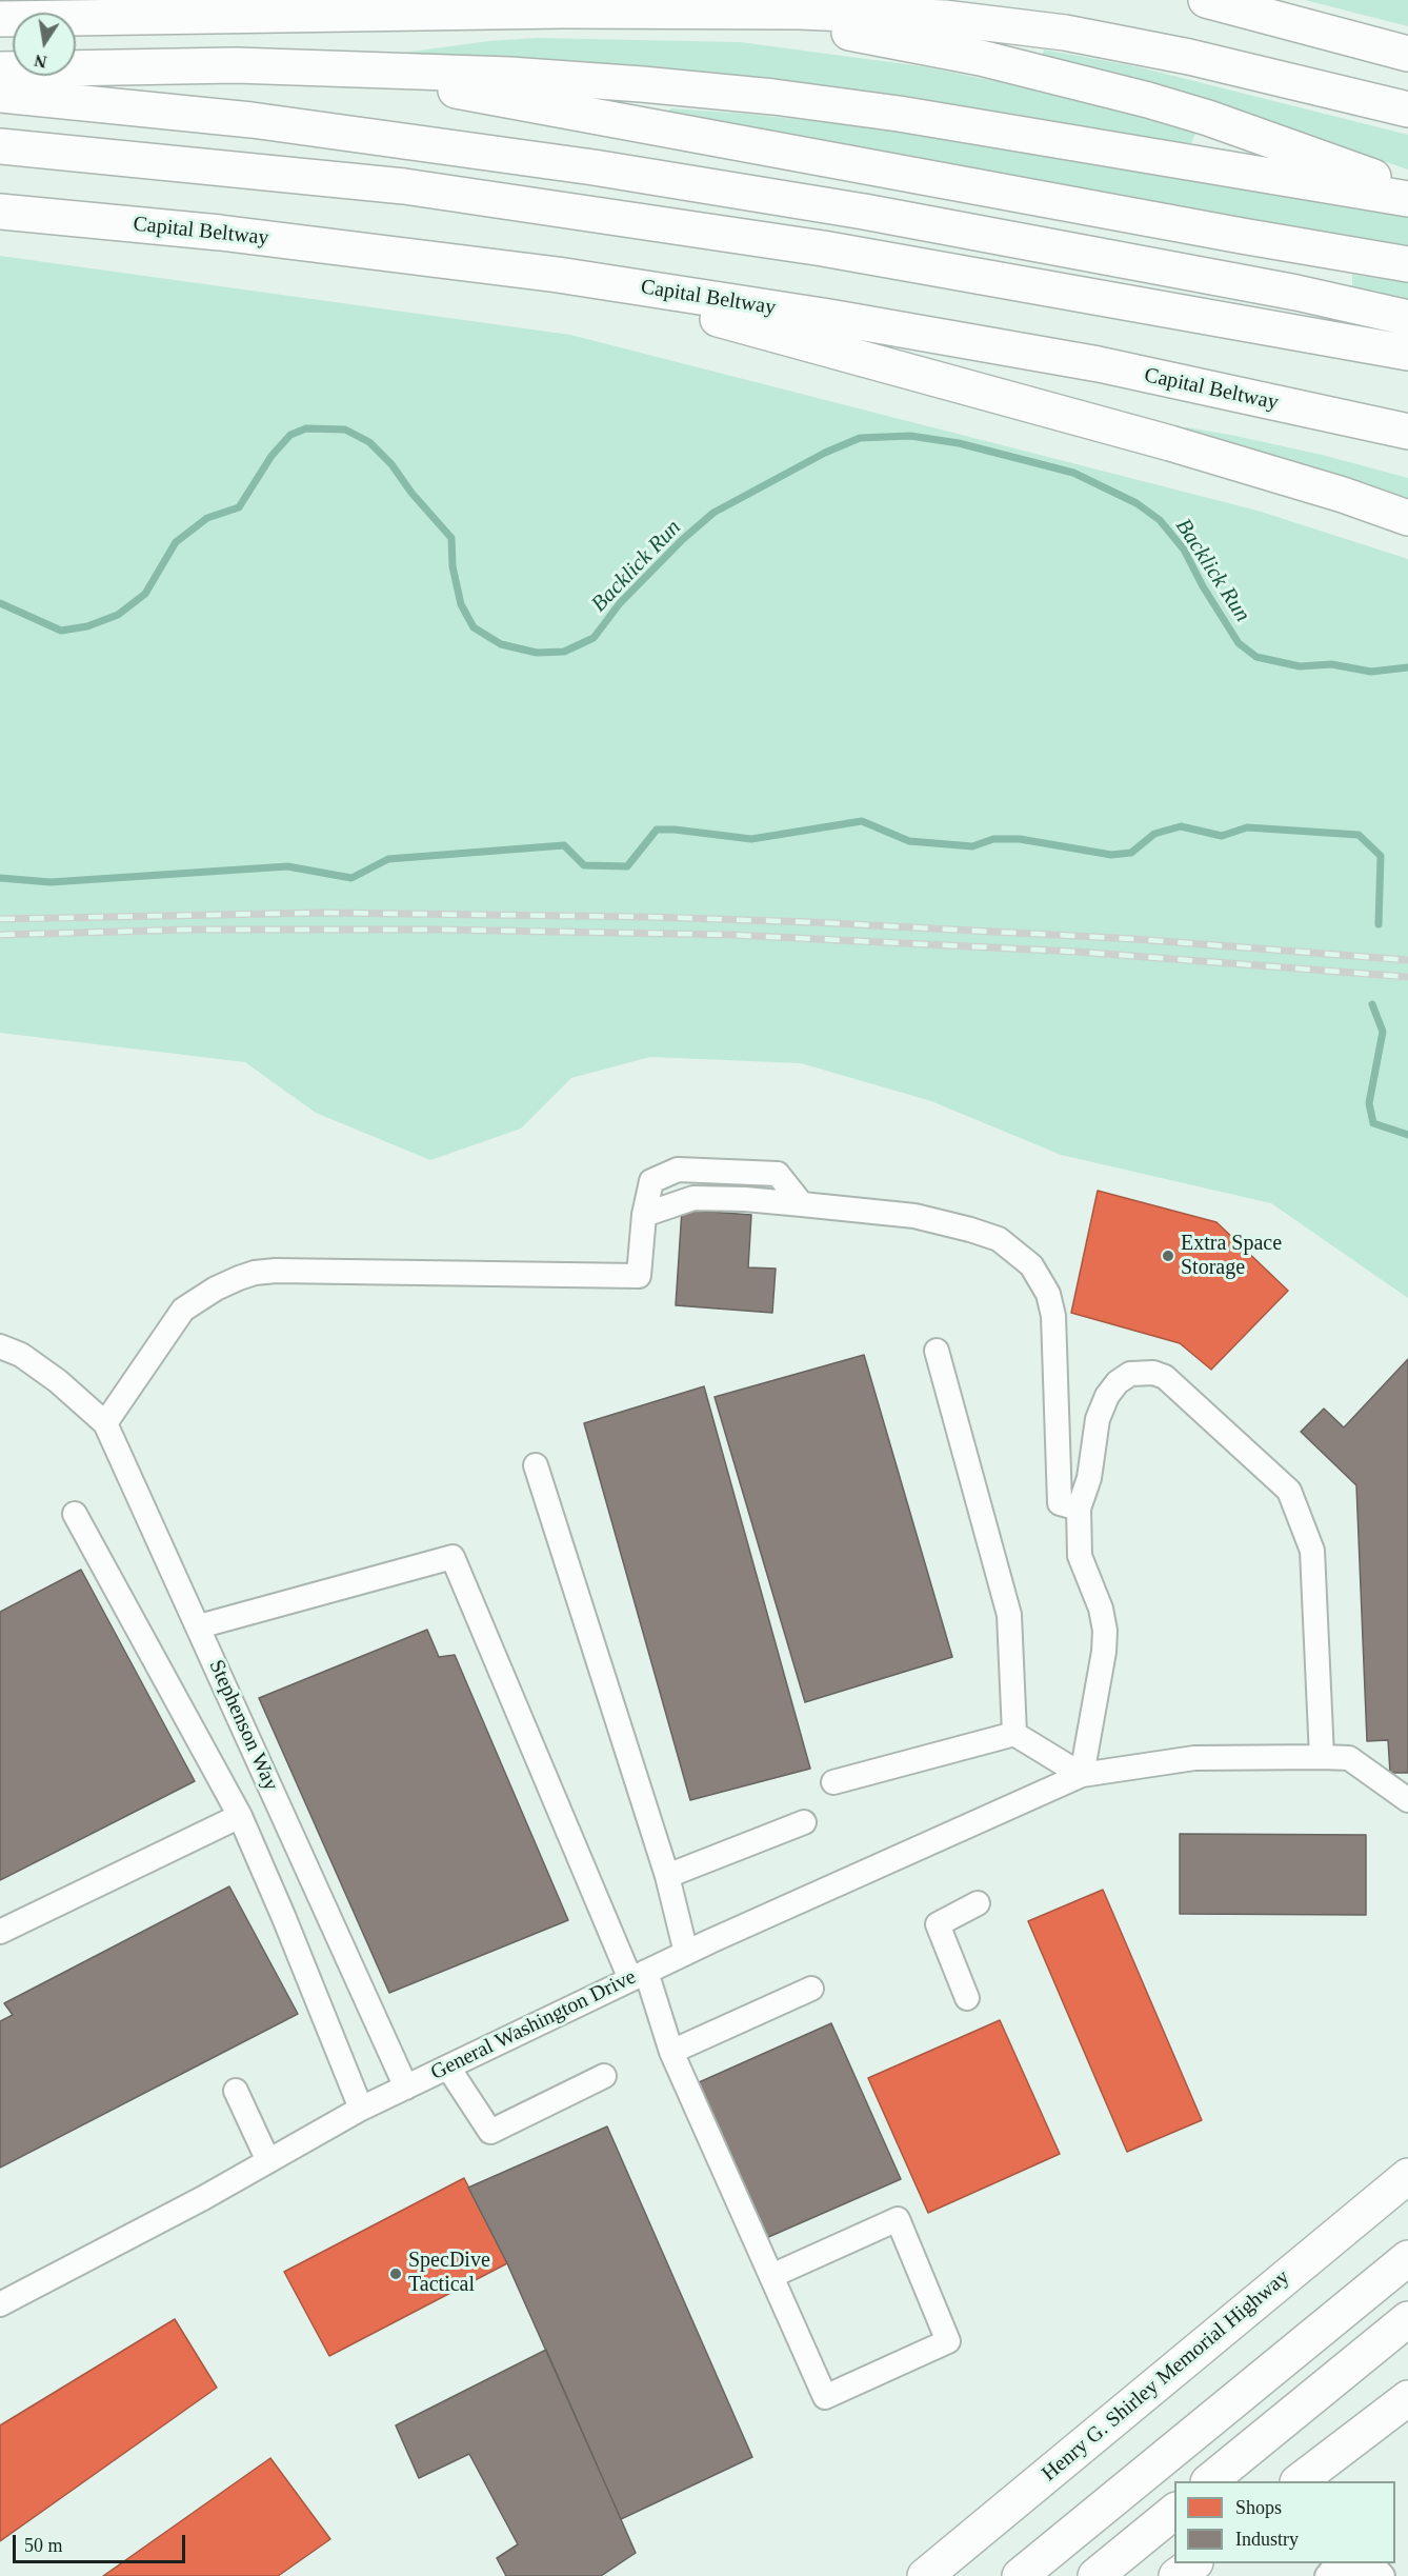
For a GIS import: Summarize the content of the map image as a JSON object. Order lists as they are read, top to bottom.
{
  "streets": {
    "highway": ["Capital Beltway", "Henry G. Shirley Memorial Highway"],
    "street": ["Stephenson Way", "General Washington Drive"]
  },
  "crossings": [
    ["Stephenson Way", "General Washington Drive"]
  ],
  "water": ["Backlick Run"],
  "places": ["Extra Space Storage", "SpecDive Tactical"],
  "legend": ["Shops", "Industry"],
  "scale_bar": "50 m",
  "north": "bottom"
}
